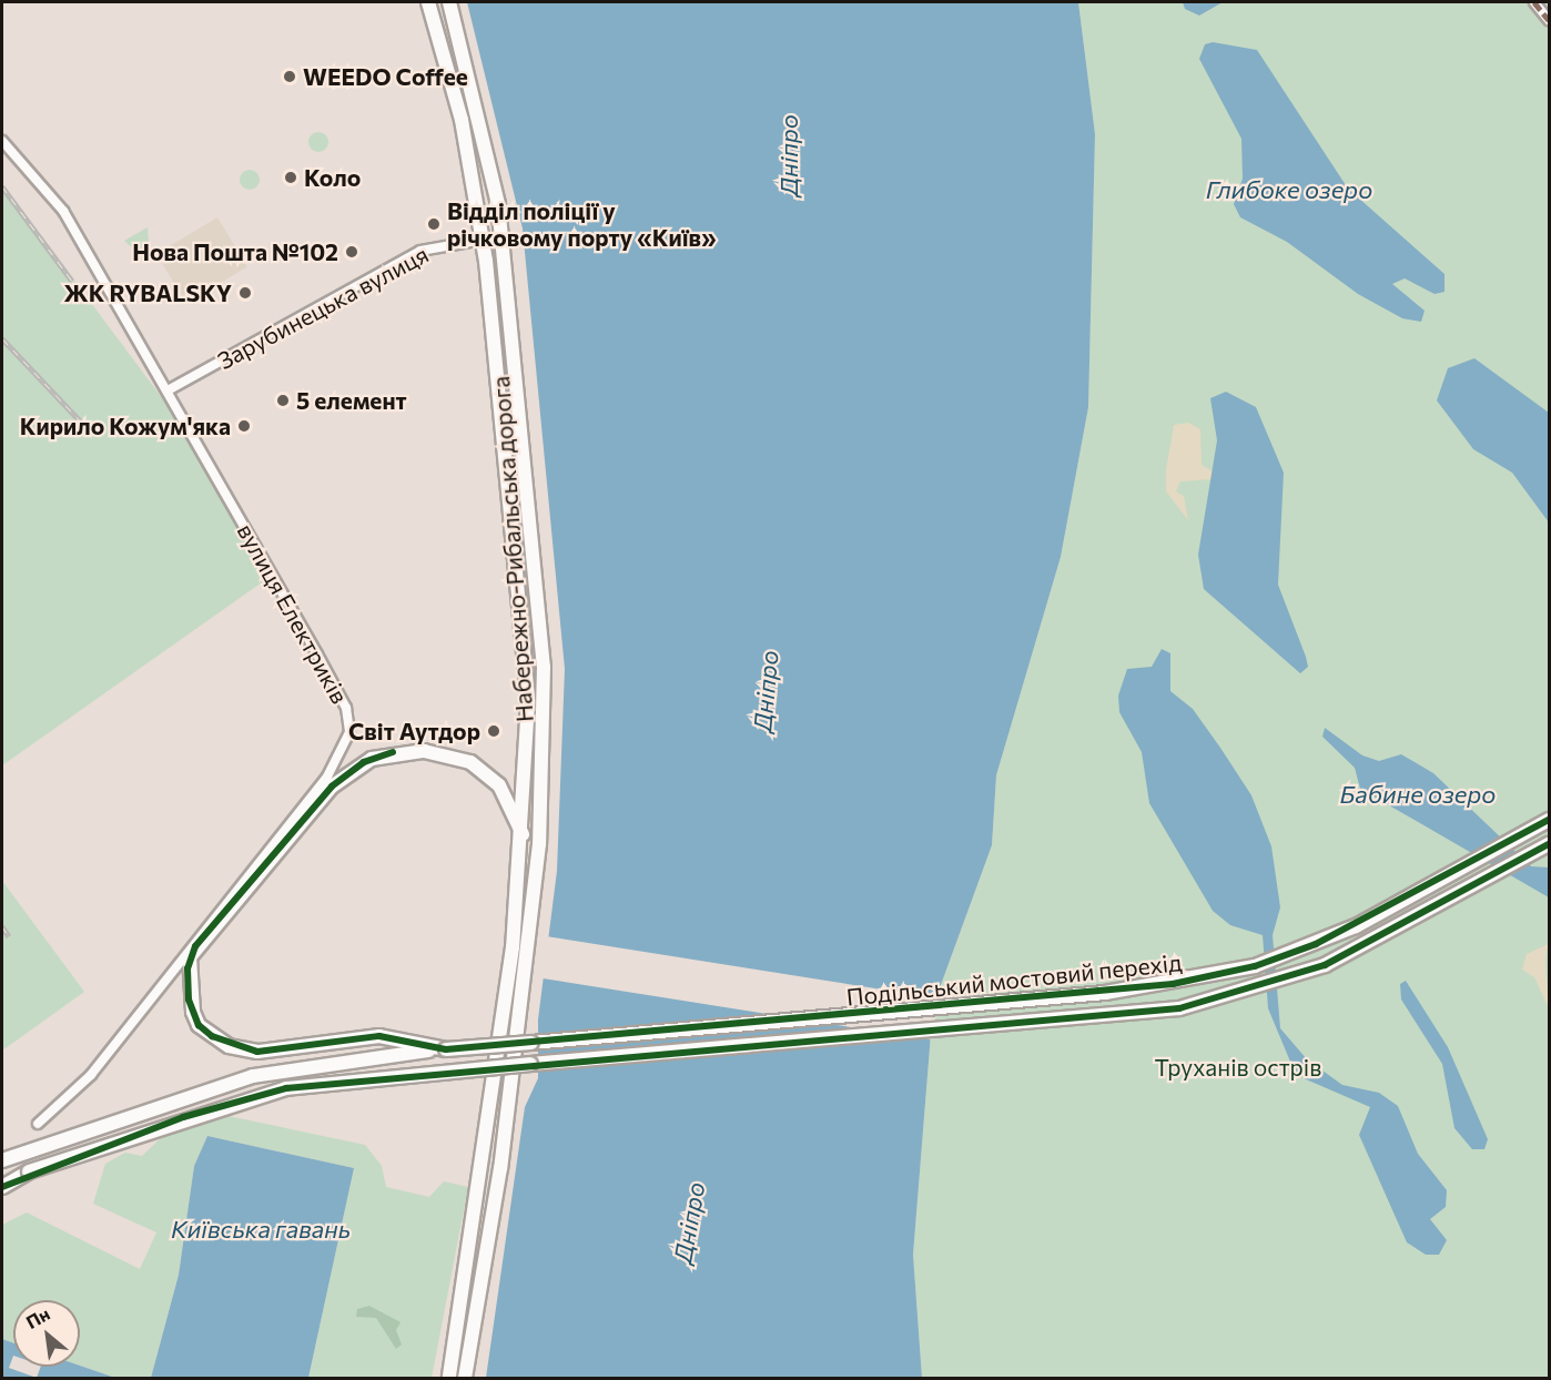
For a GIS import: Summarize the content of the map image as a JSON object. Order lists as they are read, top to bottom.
{
  "streets": {
    "main road": ["Набережно-Рибальська дорога", "Подільський мостовий перехід"],
    "street": ["Зарубинецька вулиця", "вулиця Електриків"]
  },
  "crossings": [
    ["Зарубинецька вулиця", "Набережно-Рибальська дорога"],
    ["Зарубинецька вулиця", "вулиця Електриків"]
  ],
  "water": [
    "Дніпро",
    "Глибоке озеро",
    "Бабине озеро",
    "Київська гавань"
  ],
  "parks": ["Труханів острів"],
  "places": [
    "WEEDO Coffee",
    "Коло",
    "Відділ поліції у річковому порту «Київ»",
    "Нова Пошта №102",
    "ЖК RYBALSKY",
    "5 елемент",
    "Кирило Кожум'яка",
    "Світ Аутдор"
  ],
  "north": "top left"
}
